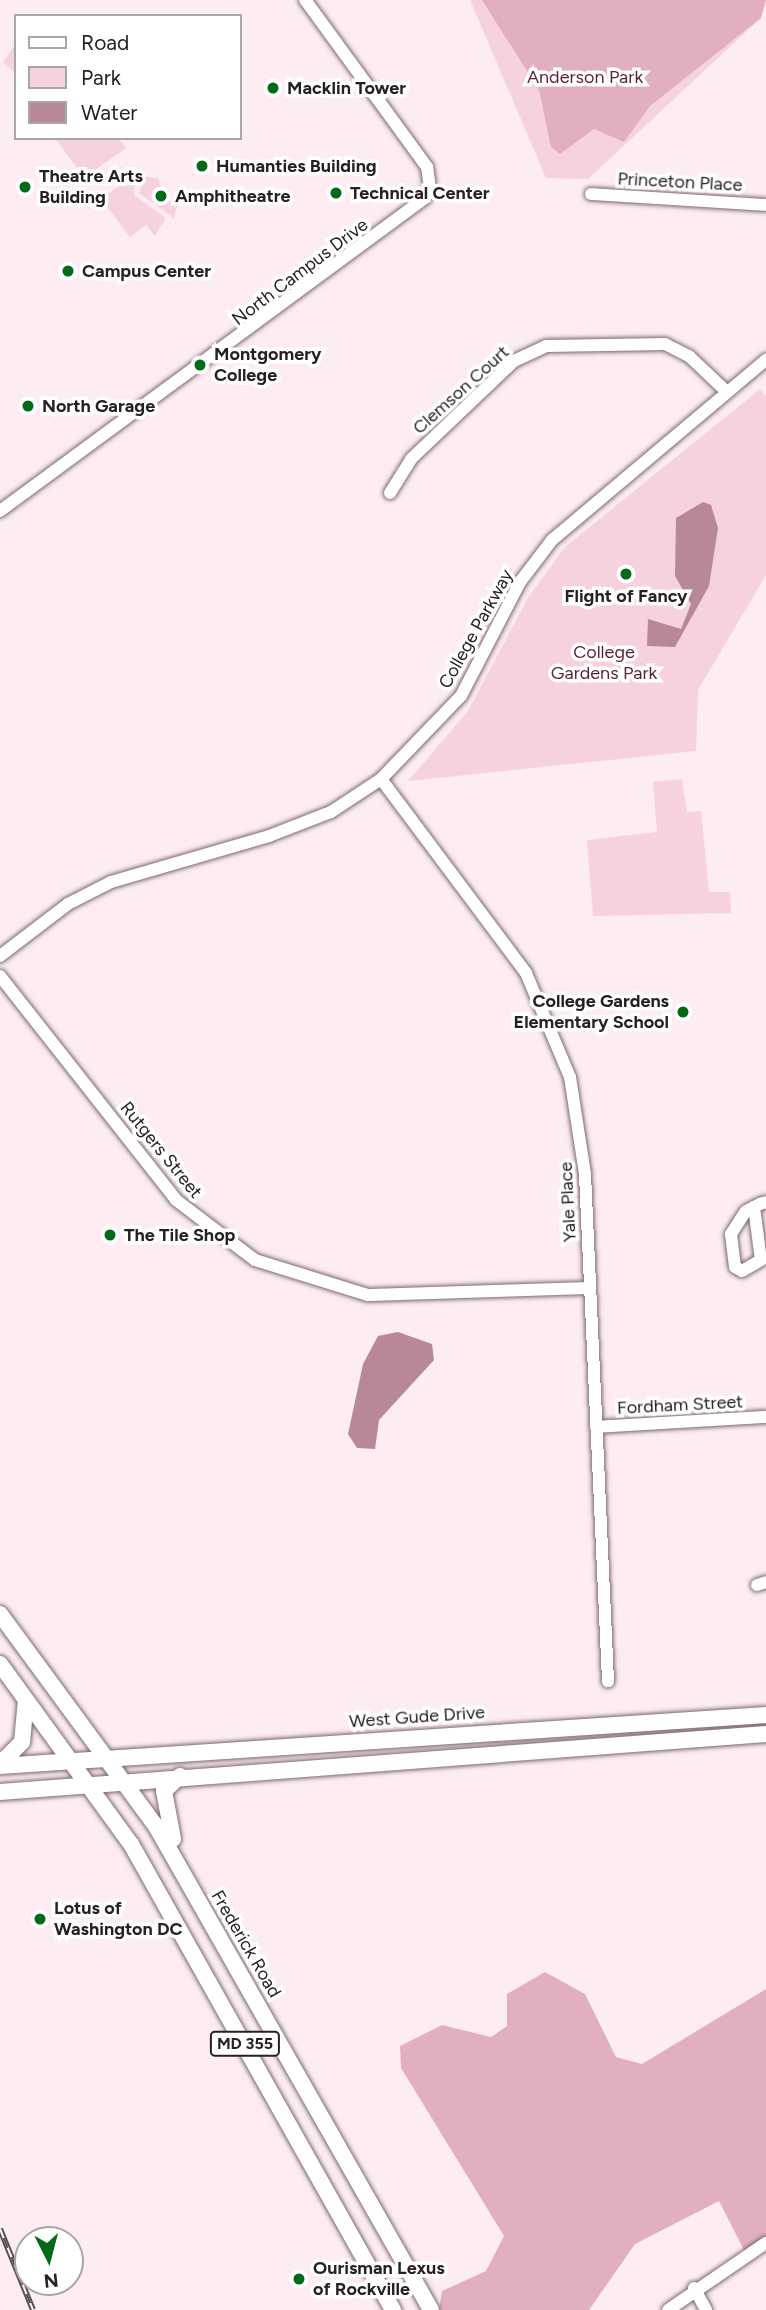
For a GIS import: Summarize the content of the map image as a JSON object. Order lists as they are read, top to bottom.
{
  "streets": {
    "main road": ["West Gude Drive", "Frederick Road", "MD 355"],
    "street": [
      "Princeton Place",
      "North Campus Drive",
      "Clemson Court",
      "College Parkway",
      "Rutgers Street",
      "Yale Place",
      "Fordham Street"
    ]
  },
  "crossings": [
    ["Clemson Court", "College Parkway"],
    ["College Parkway", "Yale Place"],
    ["Rutgers Street", "Yale Place"],
    ["Yale Place", "Fordham Street"],
    ["West Gude Drive", "Frederick Road"],
    ["West Gude Drive", "MD 355"]
  ],
  "parks": ["Anderson Park", "College Gardens Park"],
  "places": [
    "Macklin Tower",
    "Humanties Building",
    "Theatre Arts Building",
    "Technical Center",
    "Amphitheatre",
    "Campus Center",
    "Montgomery College",
    "North Garage",
    "Flight of Fancy",
    "College Gardens Elementary School",
    "The Tile Shop",
    "Lotus of Washington DC",
    "Ourisman Lexus of Rockville"
  ],
  "legend": ["Road", "Park", "Water"],
  "north": "bottom"
}
